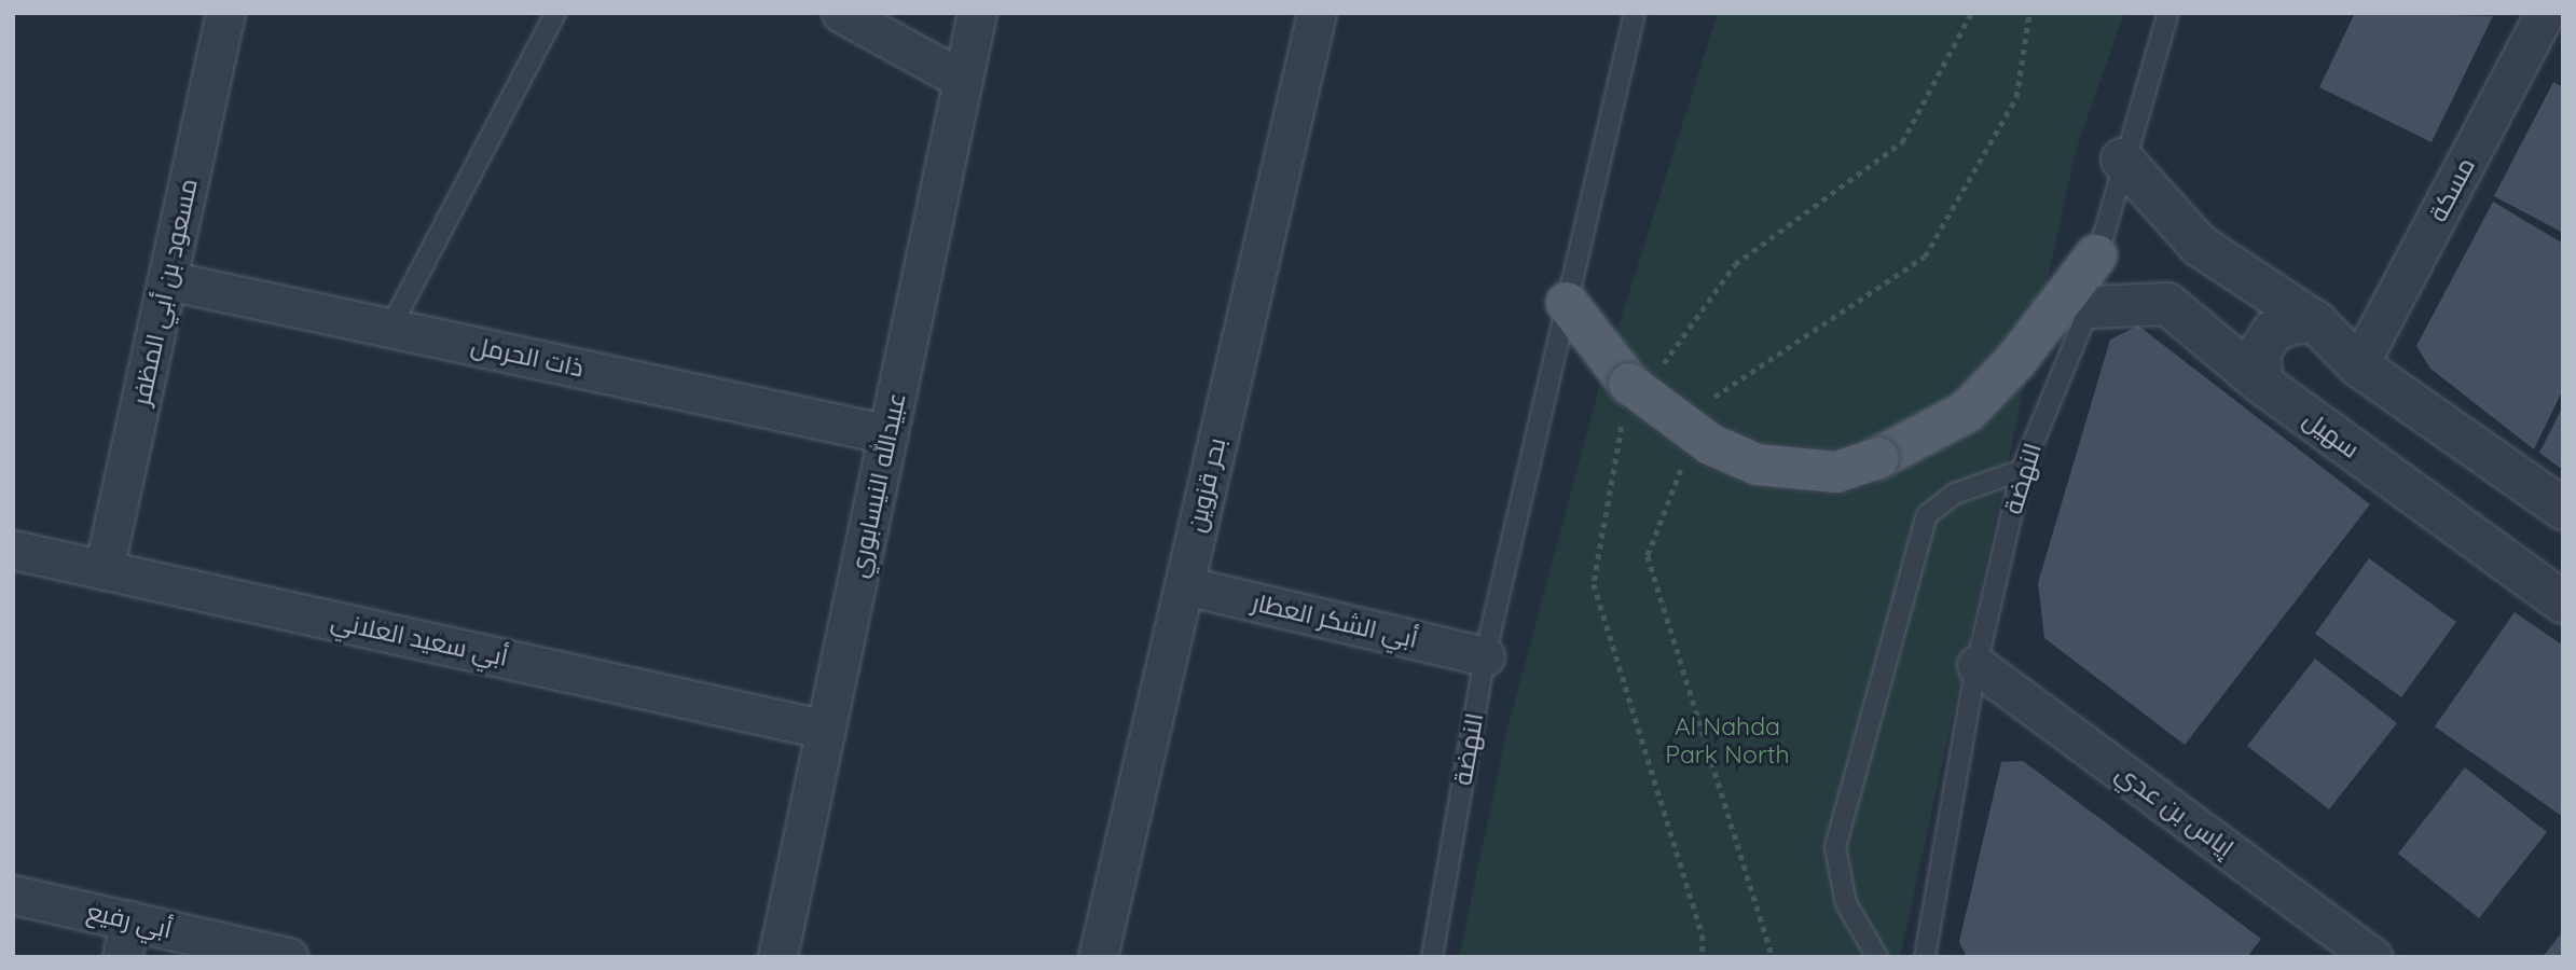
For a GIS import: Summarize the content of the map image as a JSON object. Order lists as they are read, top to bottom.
{
  "streets": {
    "street": [
      "مسكة",
      "مسعود بن أبي المظفر",
      "ذات الحرمل",
      "سهيل",
      "عبيدالله النيسابوري",
      "بحر قزوين",
      "أبي الشكر العطار",
      "أبي سعيد العلاني",
      "إياس بن عدي",
      "أبي رفيع"
    ],
    "lane": ["النهضة"]
  },
  "crossings": [
    ["مسعود بن أبي المظفر", "ذات الحرمل"],
    ["مسعود بن أبي المظفر", "أبي سعيد العلاني"],
    ["ذات الحرمل", "عبيدالله النيسابوري"],
    ["سهيل", "النهضة"],
    ["النهضة", "أبي الشكر العطار"],
    ["النهضة", "إياس بن عدي"],
    ["عبيدالله النيسابوري", "أبي سعيد العلاني"],
    ["بحر قزوين", "أبي الشكر العطار"]
  ],
  "parks": ["Al Nahda Park North"]
}
